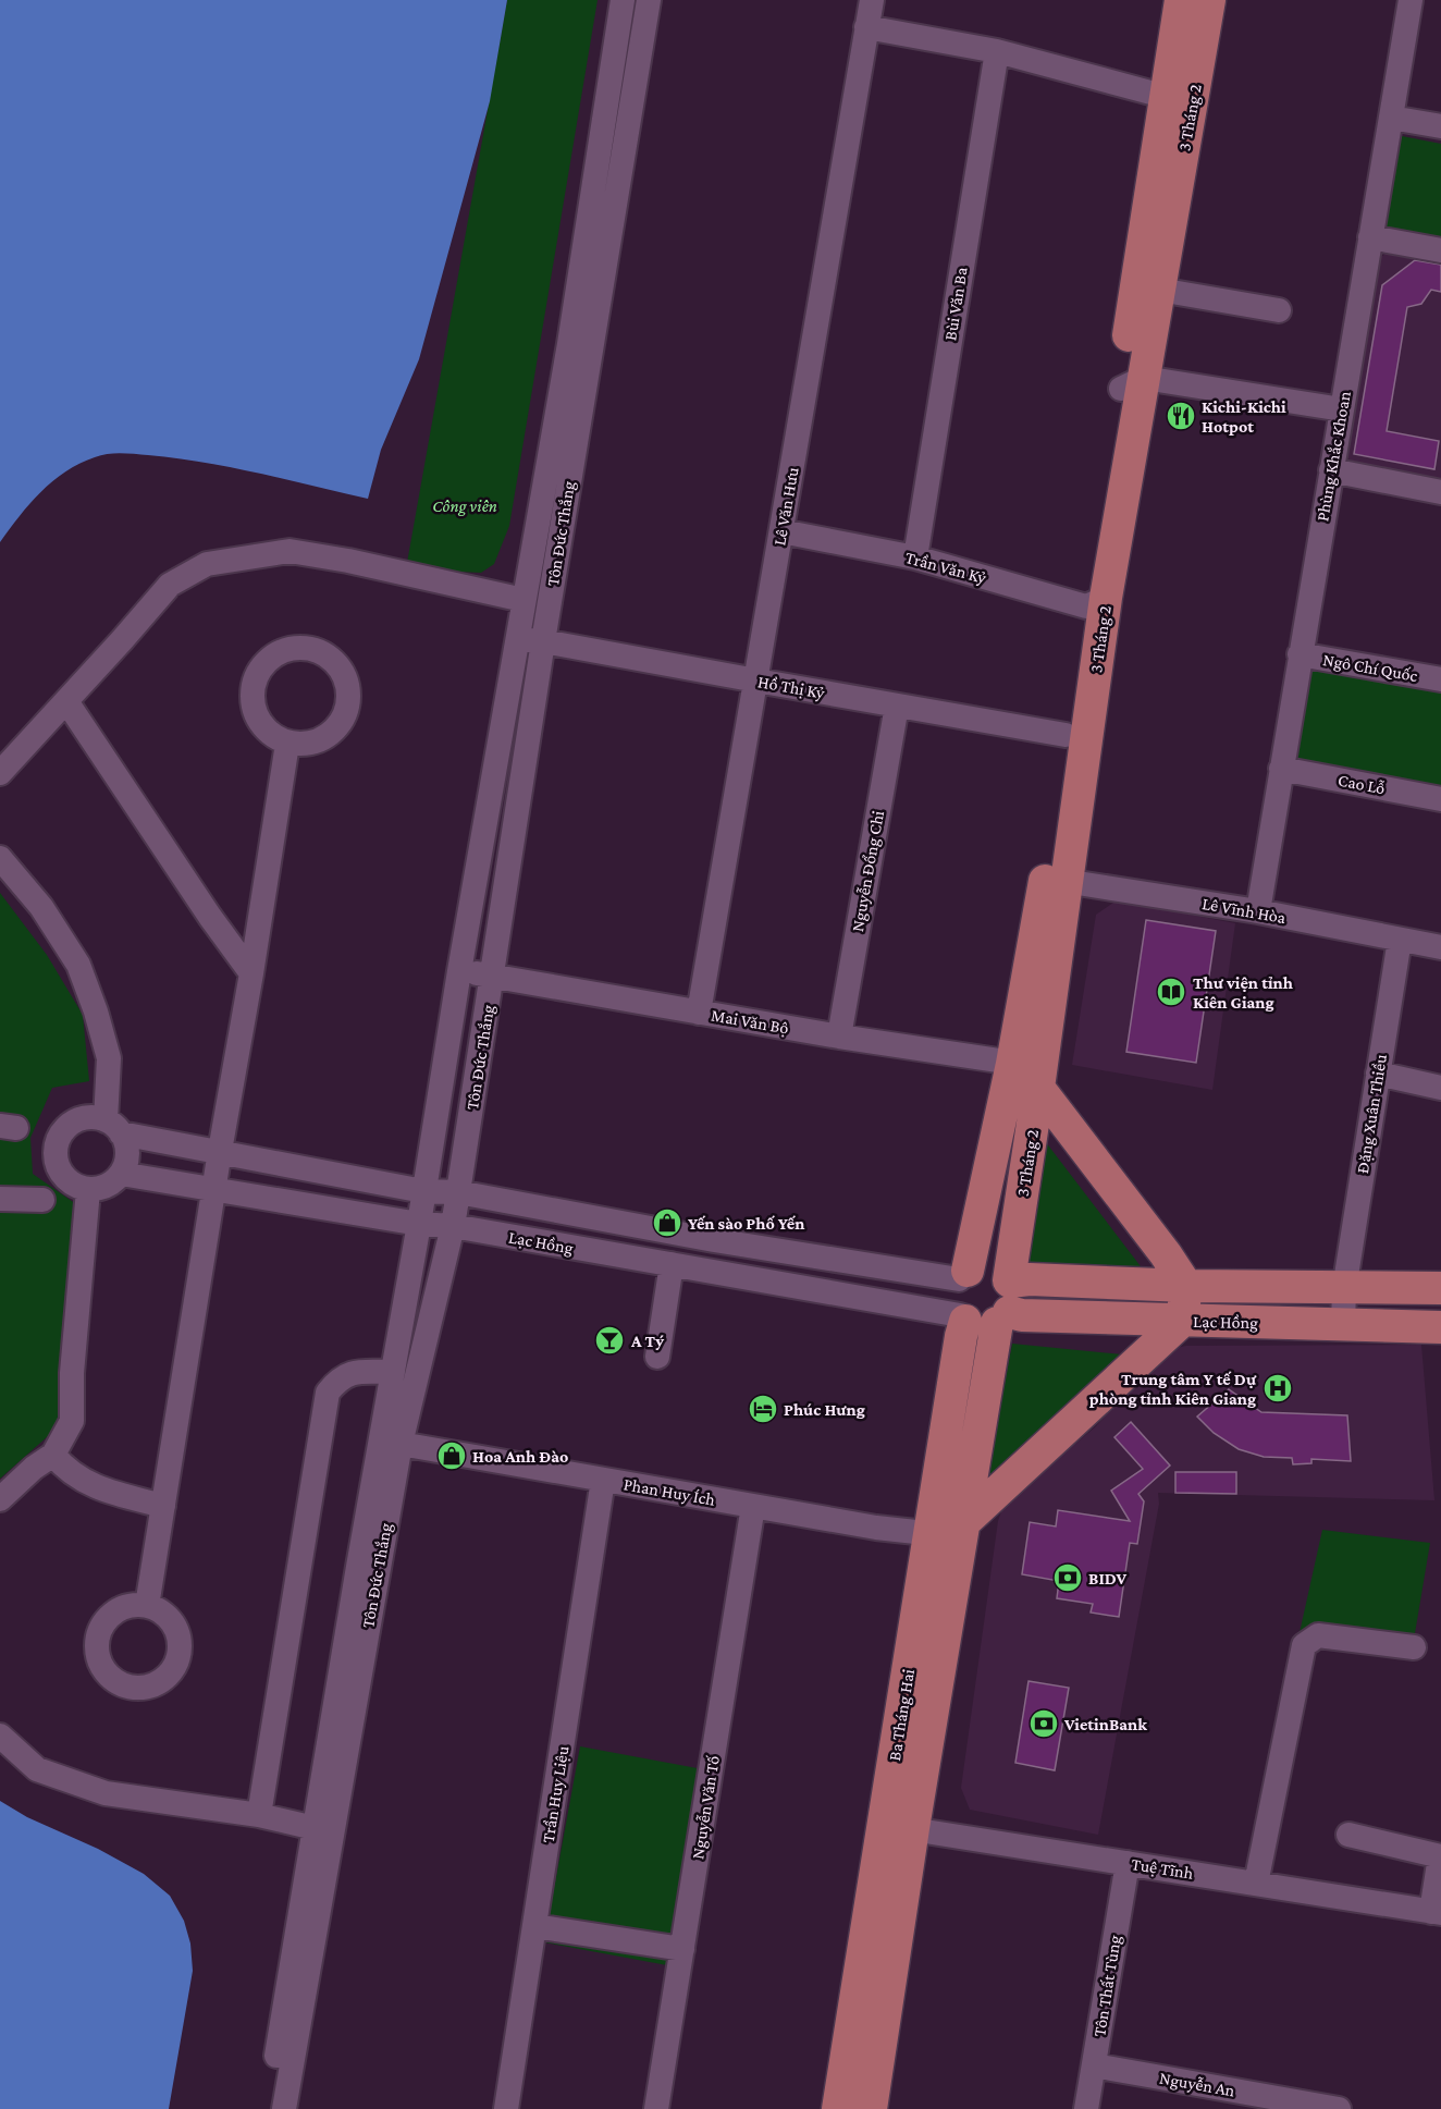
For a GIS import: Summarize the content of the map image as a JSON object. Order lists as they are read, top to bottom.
{
  "streets": {
    "main road": ["3 Tháng 2", "Lạc Hồng", "Ba Tháng Hai"],
    "street": [
      "Bùi Văn Ba",
      "Phùng Khắc Khoan",
      "Lê Văn Hưu",
      "Tôn Đức Thắng",
      "Trần Văn Kỷ",
      "Ngô Chí Quốc",
      "Hồ Thị Kỷ",
      "Cao Lỗ",
      "Nguyễn Đổng Chi",
      "Lê Vĩnh Hòa",
      "Mai Văn Bộ",
      "Đặng Xuân Thiều",
      "Phan Huy Ích",
      "Trần Huy Liệu",
      "Nguyễn Văn Tố",
      "Tuệ Tĩnh",
      "Tôn Thất Tùng",
      "Nguyễn An"
    ]
  },
  "crossings": [
    ["3 Tháng 2", "Trần Văn Kỷ"],
    ["3 Tháng 2", "Hồ Thị Kỷ"],
    ["3 Tháng 2", "Lê Vĩnh Hòa"],
    ["3 Tháng 2", "Mai Văn Bộ"],
    ["3 Tháng 2", "Lạc Hồng"],
    ["3 Tháng 2", "Ba Tháng Hai"],
    ["Bùi Văn Ba", "Trần Văn Kỷ"],
    ["Phùng Khắc Khoan", "Ngô Chí Quốc"],
    ["Phùng Khắc Khoan", "Cao Lỗ"],
    ["Phùng Khắc Khoan", "Lê Vĩnh Hòa"],
    ["Lê Văn Hưu", "Trần Văn Kỷ"],
    ["Lê Văn Hưu", "Hồ Thị Kỷ"],
    ["Lê Văn Hưu", "Mai Văn Bộ"],
    ["Tôn Đức Thắng", "Hồ Thị Kỷ"],
    ["Tôn Đức Thắng", "Mai Văn Bộ"],
    ["Tôn Đức Thắng", "Lạc Hồng"],
    ["Tôn Đức Thắng", "Phan Huy Ích"],
    ["Hồ Thị Kỷ", "Nguyễn Đổng Chi"],
    ["Nguyễn Đổng Chi", "Mai Văn Bộ"],
    ["Lê Vĩnh Hòa", "Đặng Xuân Thiều"],
    ["Đặng Xuân Thiều", "Lạc Hồng"],
    ["Lạc Hồng", "Ba Tháng Hai"],
    ["Phan Huy Ích", "Ba Tháng Hai"],
    ["Phan Huy Ích", "Trần Huy Liệu"],
    ["Phan Huy Ích", "Nguyễn Văn Tố"],
    ["Ba Tháng Hai", "Tuệ Tĩnh"],
    ["Tuệ Tĩnh", "Tôn Thất Tùng"],
    ["Tôn Thất Tùng", "Nguyễn An"]
  ],
  "parks": ["Công viên"],
  "places": {
    "restaurant": ["Kichi-Kichi Hotpot"],
    "library": ["Thư viện tỉnh Kiên Giang"],
    "shop": ["Yến sào Phố Yến", "Hoa Anh Đào"],
    "bar": ["A Tý"],
    "hospital": ["Trung tâm Y tế Dự phòng tỉnh Kiên Giang"],
    "hotel": ["Phúc Hưng"],
    "bank": ["BIDV", "VietinBank"]
  }
}
